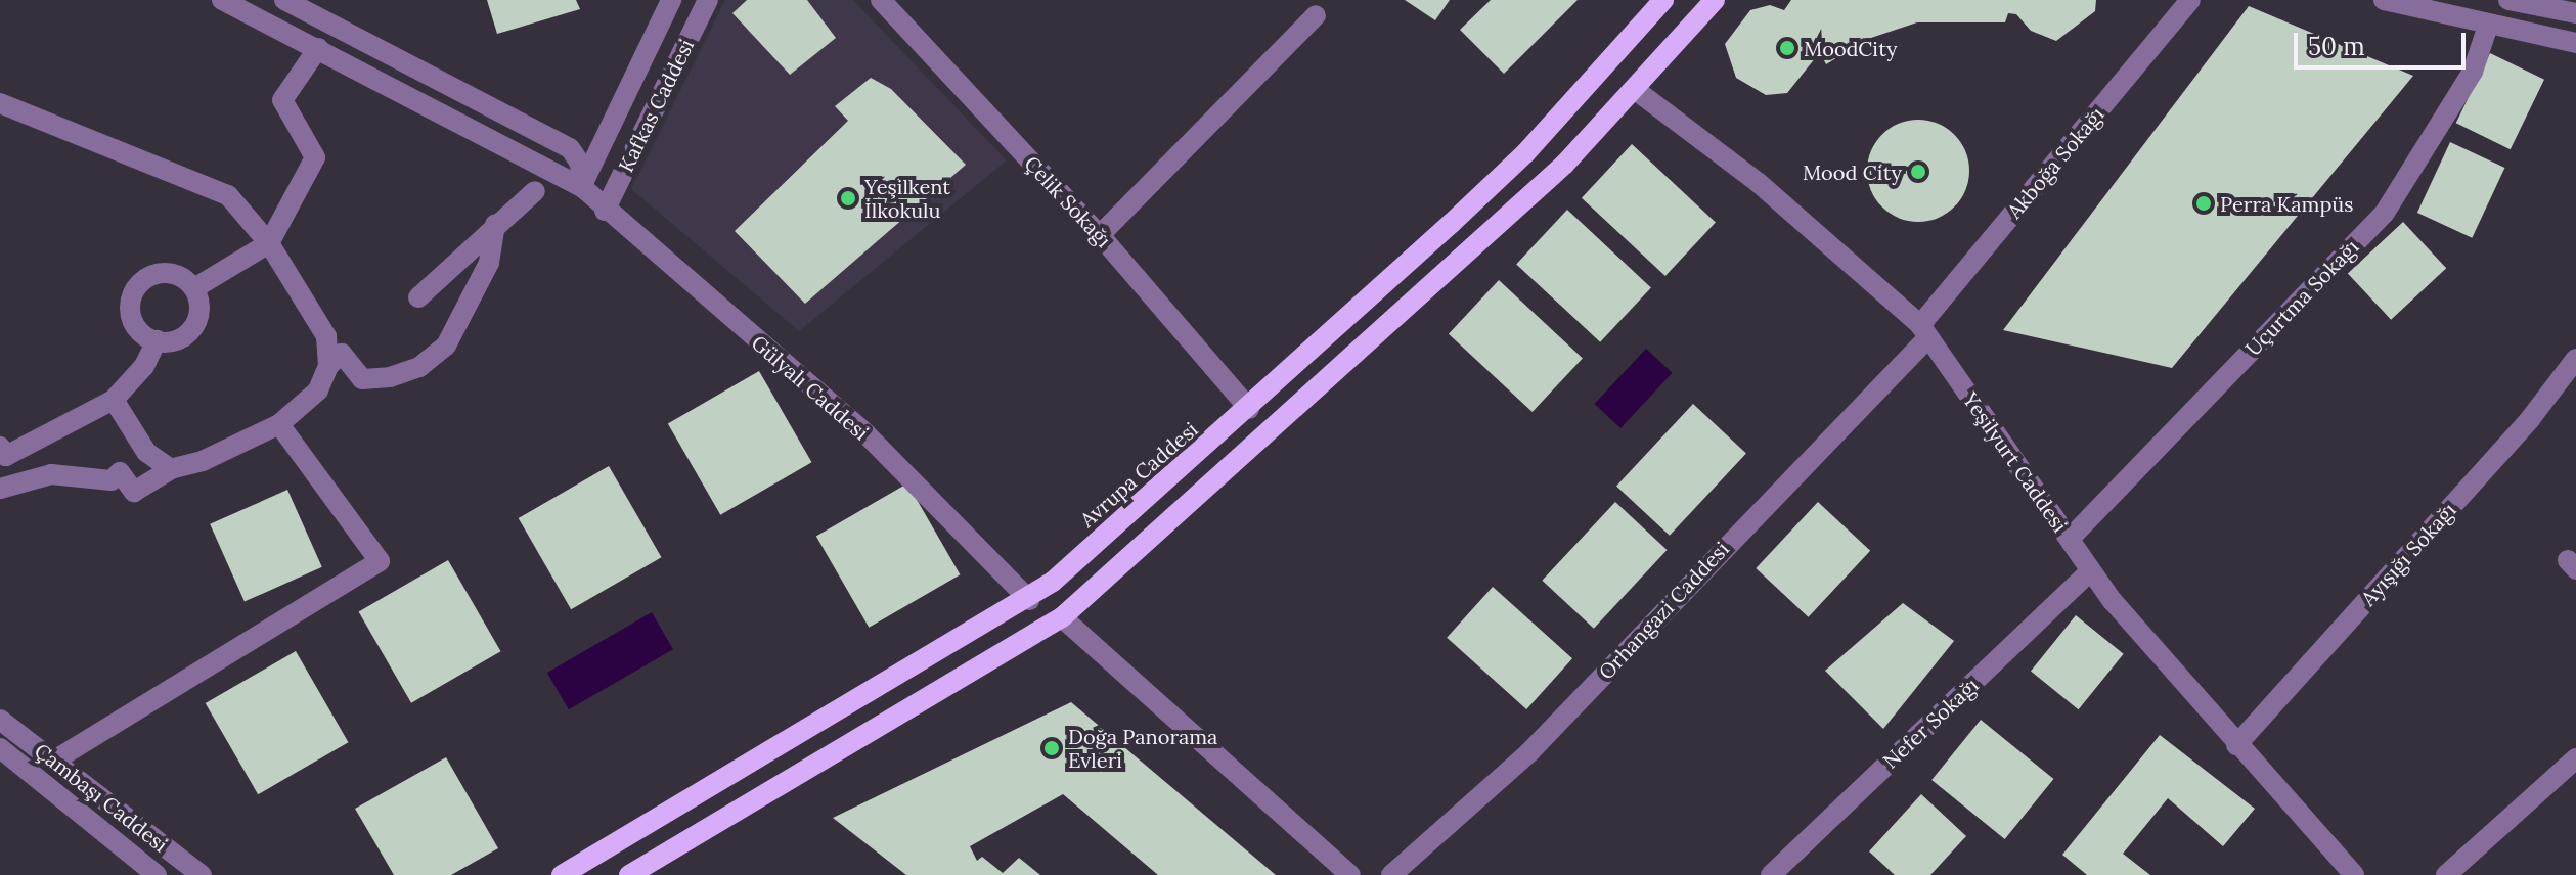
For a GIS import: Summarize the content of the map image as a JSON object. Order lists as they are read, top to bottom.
{
  "streets": {
    "main road": ["Avrupa Caddesi"],
    "street": [
      "Kafkas Caddesi",
      "Akboğa Sokağı",
      "Çelik Sokağı",
      "Uçurtma Sokağı",
      "Gülyalı Caddesi",
      "Yeşilyurt Caddesi",
      "Ayışığı Sokağı",
      "Orhangazi Caddesi",
      "Nefer Sokağı",
      "Çambaşı Caddesi"
    ]
  },
  "crossings": [
    ["Kafkas Caddesi", "Gülyalı Caddesi"],
    ["Akboğa Sokağı", "Yeşilyurt Caddesi"],
    ["Akboğa Sokağı", "Orhangazi Caddesi"],
    ["Çelik Sokağı", "Avrupa Caddesi"],
    ["Uçurtma Sokağı", "Yeşilyurt Caddesi"],
    ["Gülyalı Caddesi", "Avrupa Caddesi"],
    ["Yeşilyurt Caddesi", "Ayışığı Sokağı"],
    ["Yeşilyurt Caddesi", "Orhangazi Caddesi"],
    ["Yeşilyurt Caddesi", "Nefer Sokağı"]
  ],
  "places": [
    "MoodCity",
    "Mood City",
    "Yeşilkent İlkokulu",
    "Perra Kampüs",
    "Doğa Panorama Evleri"
  ],
  "scale_bar": "50 m"
}
